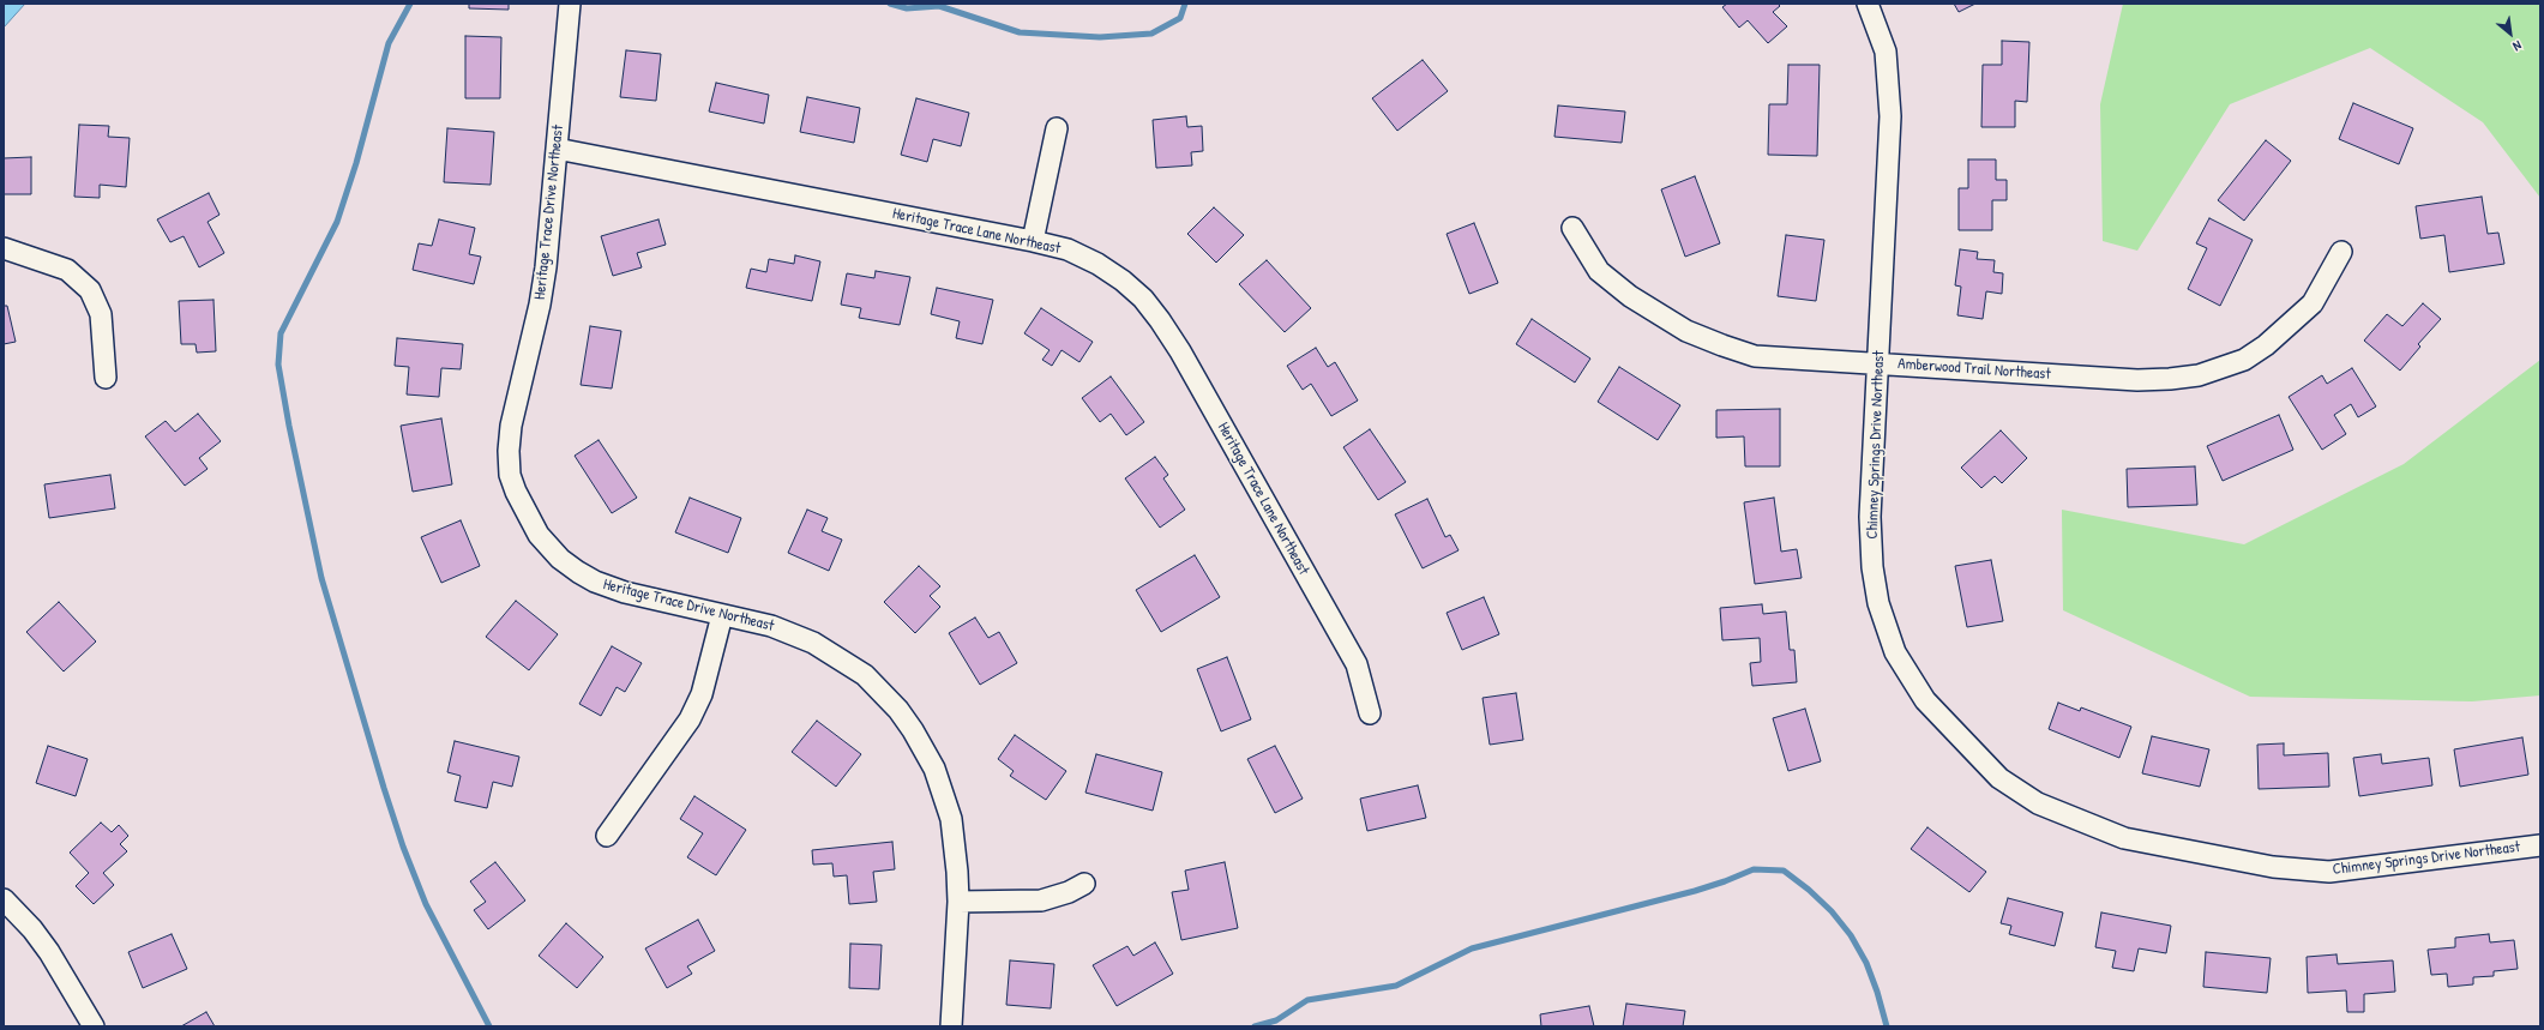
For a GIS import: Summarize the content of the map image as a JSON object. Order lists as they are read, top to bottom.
{
  "streets": {
    "street": [
      "Heritage Trace Drive Northeast",
      "Heritage Trace Lane Northeast",
      "Amberwood Trail Northeast",
      "Chimney Springs Drive Northeast"
    ]
  },
  "crossings": [
    ["Heritage Trace Drive Northeast", "Heritage Trace Lane Northeast"],
    ["Amberwood Trail Northeast", "Chimney Springs Drive Northeast"]
  ],
  "north": "bottom right"
}
